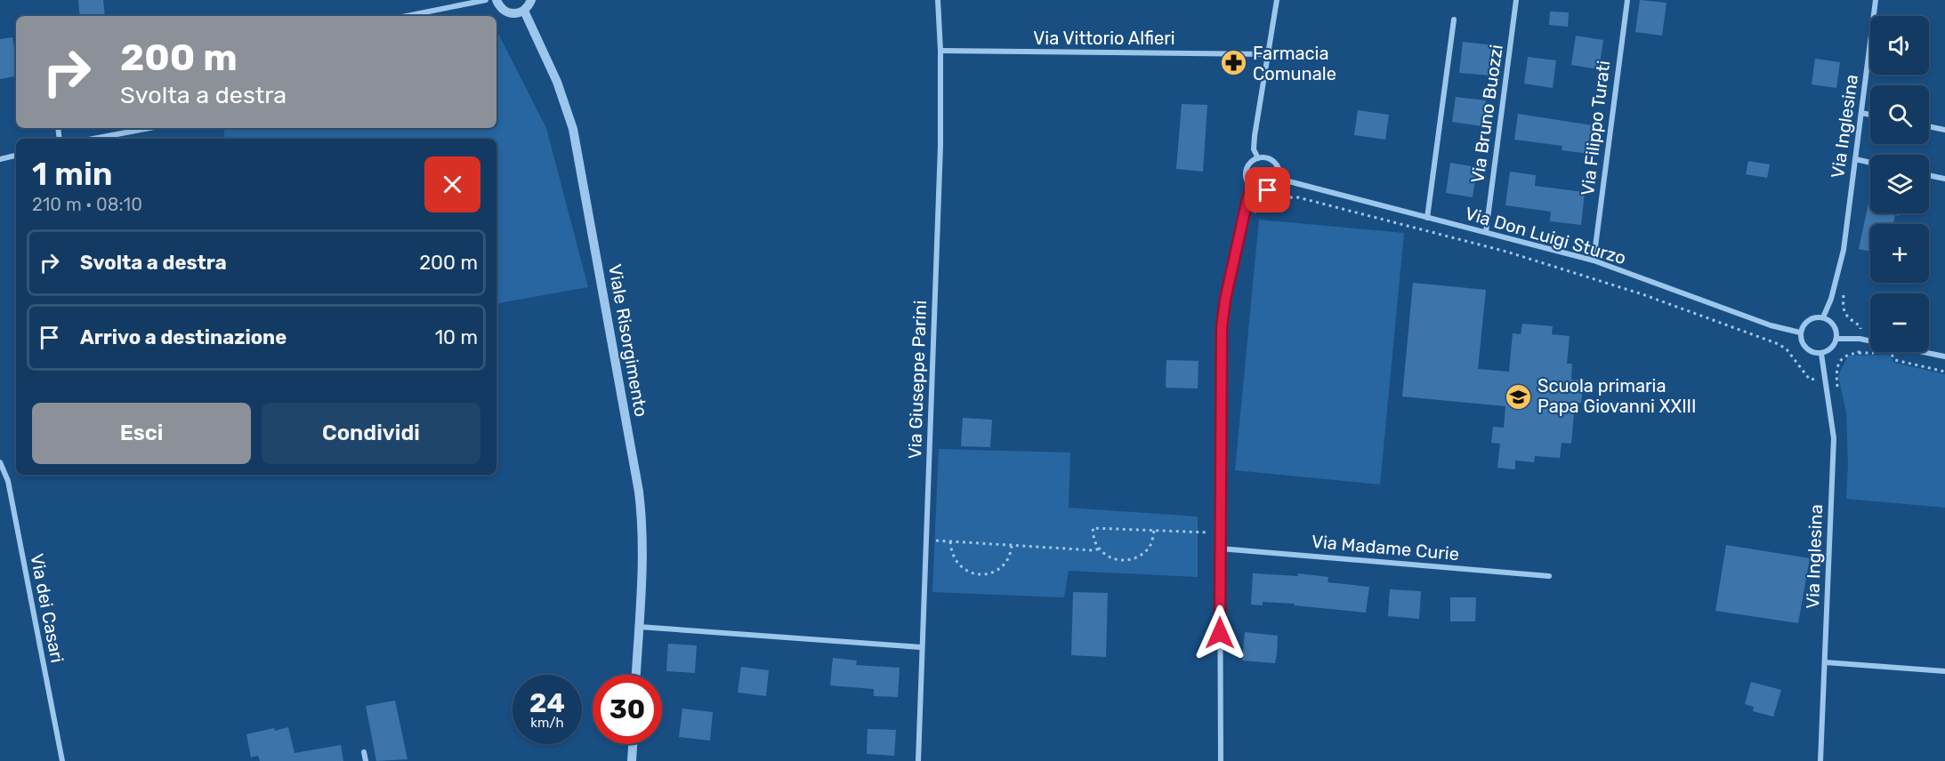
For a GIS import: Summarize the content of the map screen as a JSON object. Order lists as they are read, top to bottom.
{
  "streets": {
    "street": [
      "Via Vittorio Alfieri",
      "Via Bruno Buozzi",
      "Via Inglesina",
      "Via Filippo Turati",
      "Via Don Luigi Sturzo",
      "Viale Risorgimento",
      "Via Giuseppe Parini",
      "Via Madame Curie",
      "Via dei Casari"
    ]
  },
  "crossings": [
    ["Via Vittorio Alfieri", "Via Giuseppe Parini"],
    ["Via Bruno Buozzi", "Via Don Luigi Sturzo"],
    ["Via Inglesina", "Via Don Luigi Sturzo"],
    ["Via Filippo Turati", "Via Don Luigi Sturzo"]
  ],
  "places": {
    "pharmacy": ["Farmacia Comunale"],
    "school or university": ["Scuola primaria Papa Giovanni XXIII"]
  },
  "page": {
    "map_buttons": ["+", "−"],
    "turn": ["200 m", "Svolta a destra"],
    "heading": ["1 min", "210 m · 08:10"],
    "list": [
      {
        "name": "Svolta a destra",
        "value": "200 m"
      },
      {
        "name": "Arrivo a destinazione",
        "value": "10 m"
      }
    ],
    "buttons": ["Esci", "Condividi"],
    "speed": "24 km/h",
    "limit": "30"
  }
}
